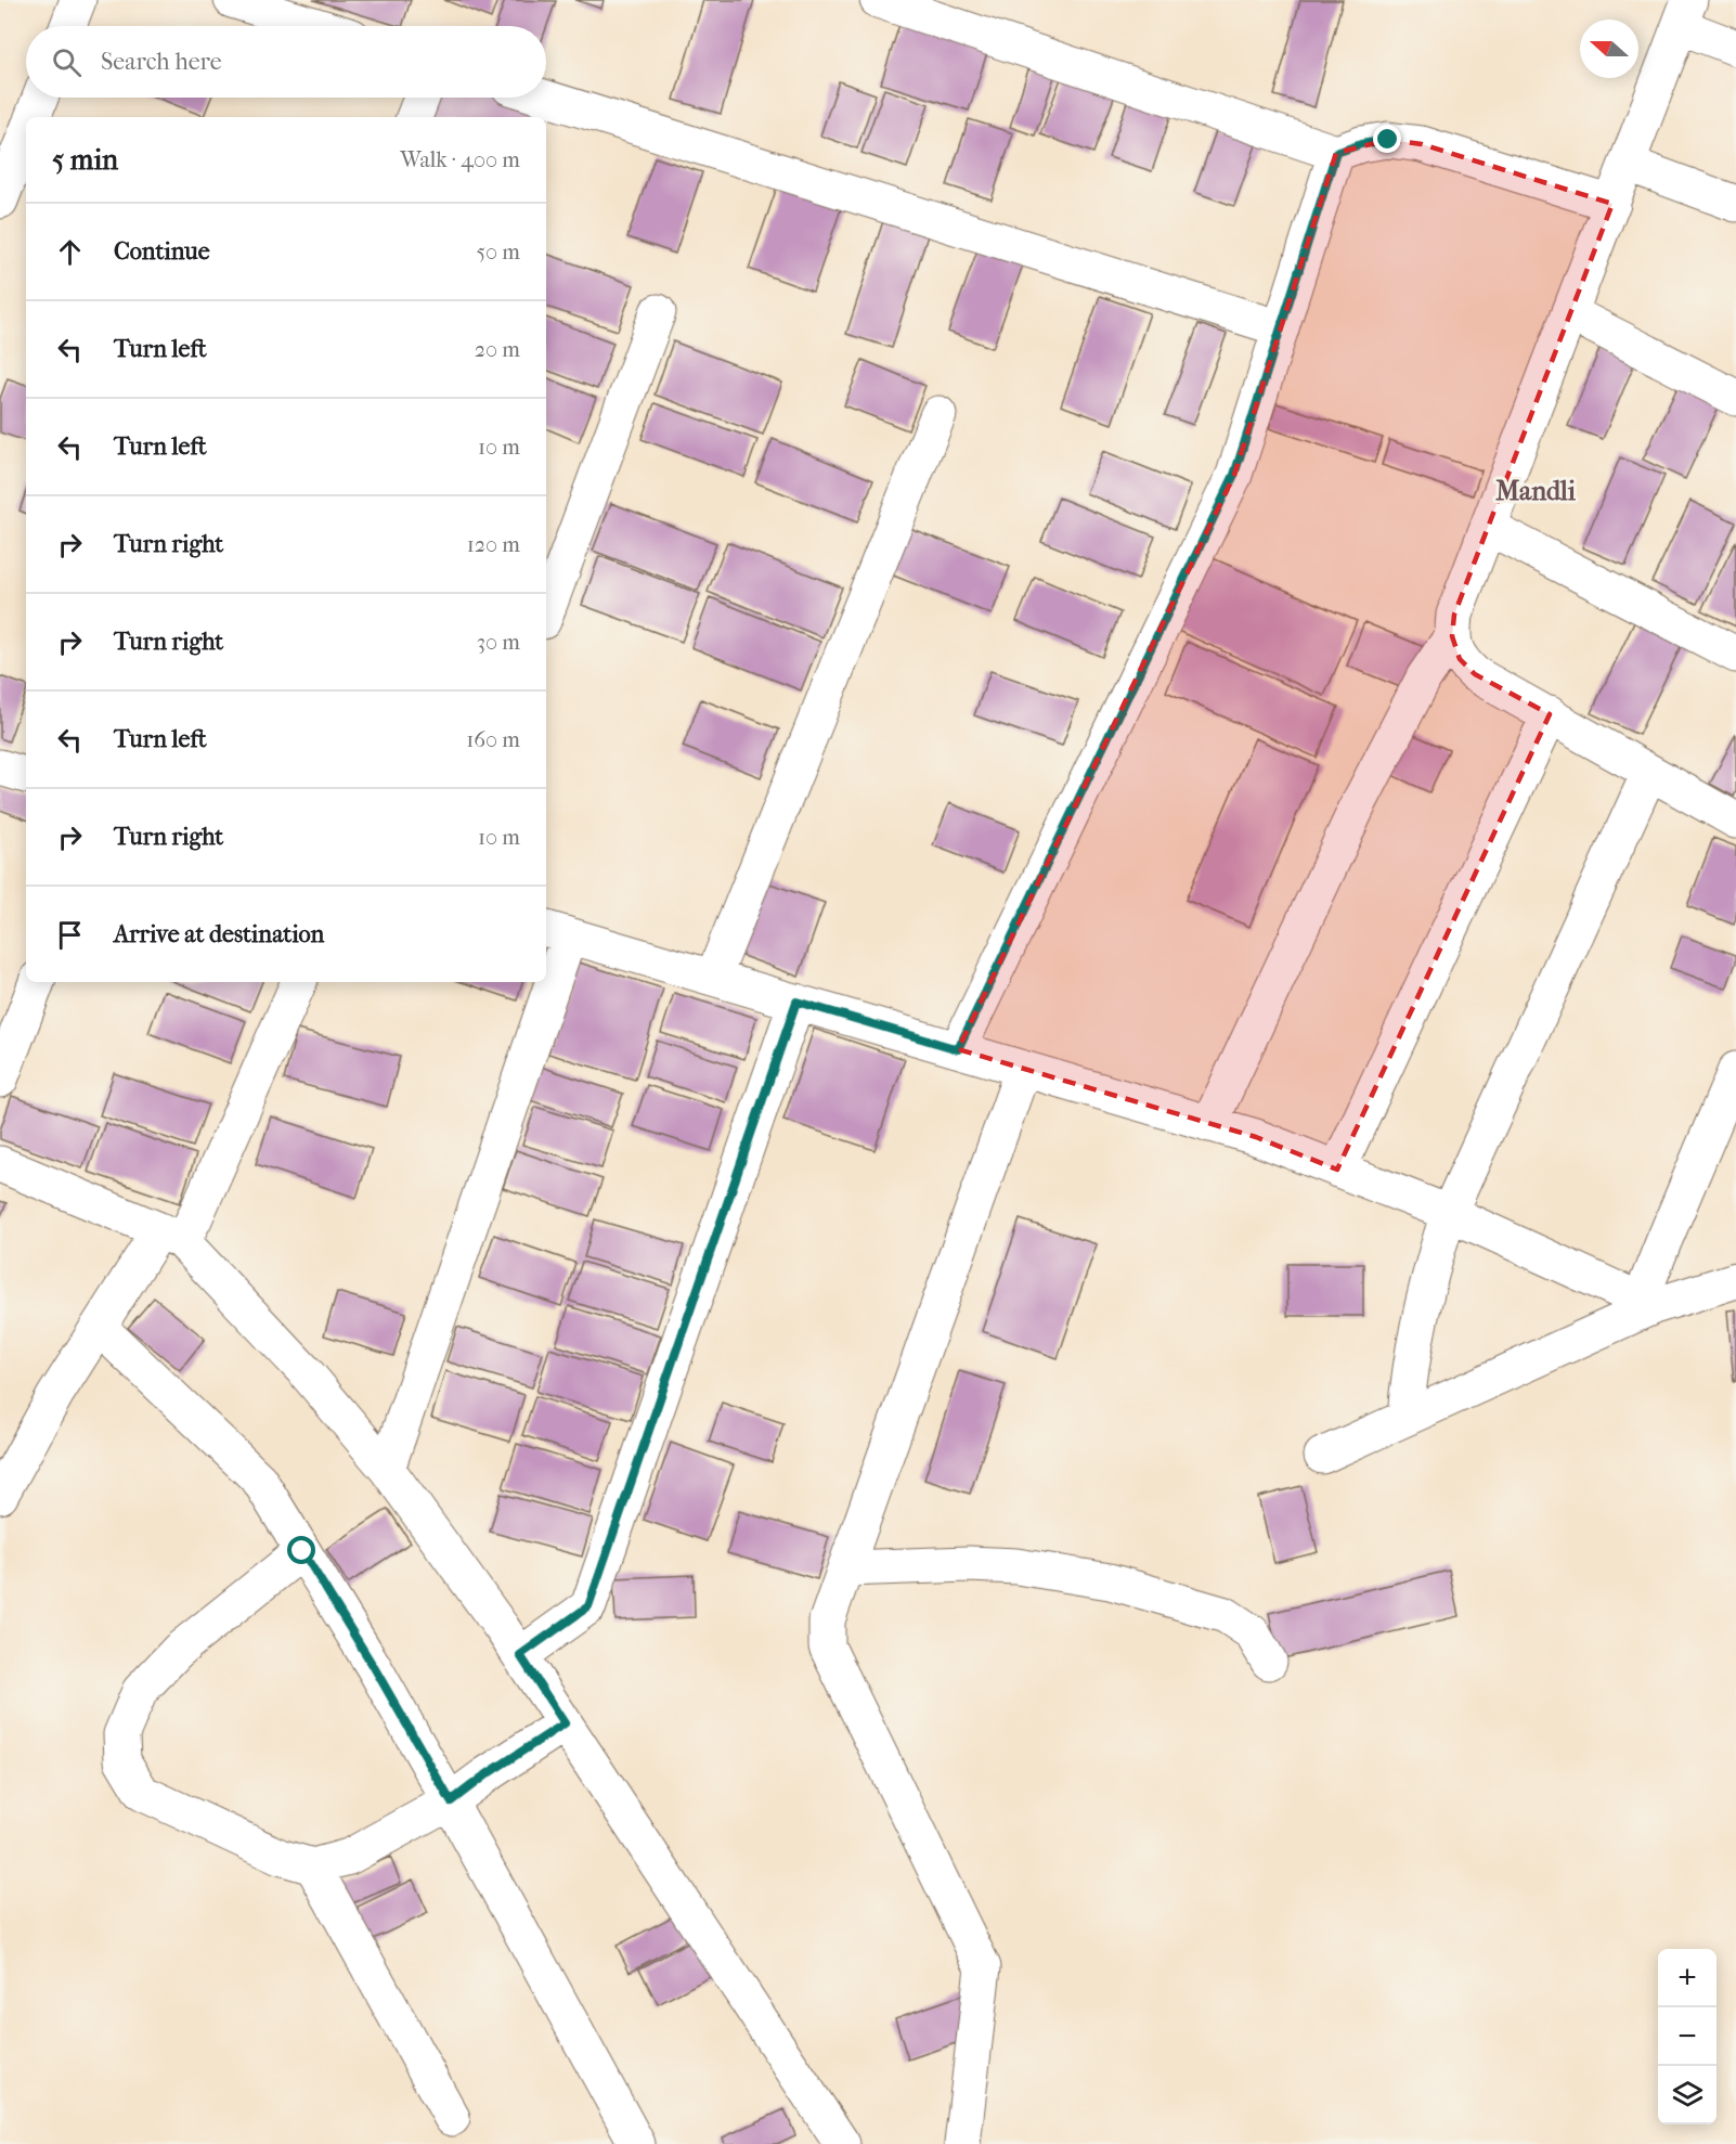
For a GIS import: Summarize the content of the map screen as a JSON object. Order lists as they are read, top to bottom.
{
  "districts": ["Mandli"],
  "north": "left",
  "page": {
    "search": "Search here",
    "heading": ["5 min", "Walk · 400 m"],
    "list": [
      ["Continue", "50 m"],
      ["Turn left", "20 m"],
      ["Turn left", "10 m"],
      ["Turn right", "120 m"],
      ["Turn right", "30 m"],
      ["Turn left", "160 m"],
      ["Turn right", "10 m"],
      "Arrive at destination"
    ],
    "map_buttons": ["+", "−"]
  }
}
